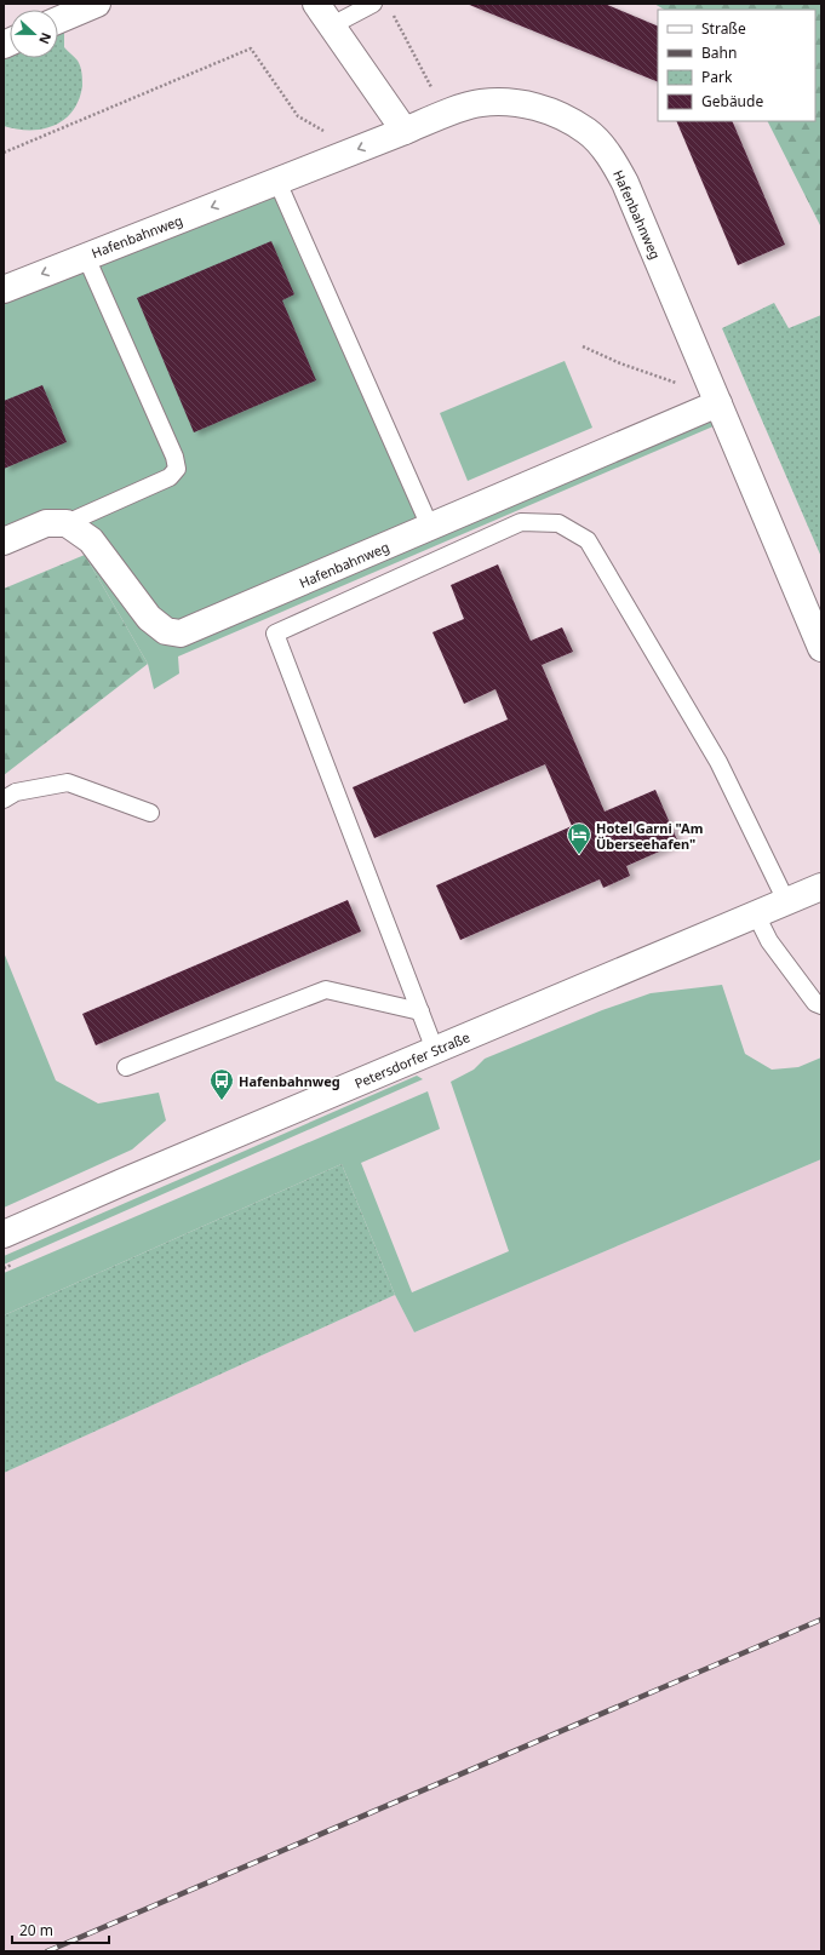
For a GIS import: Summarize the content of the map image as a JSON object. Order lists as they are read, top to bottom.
{
  "streets": {
    "street": ["Hafenbahnweg", "Petersdorfer Straße"]
  },
  "places": {
    "hotel": ["Hotel Garni \"Am Überseehafen\""],
    "bus stop": ["Hafenbahnweg"]
  },
  "legend": [
    "Straße",
    "Bahn",
    "Park",
    "Gebäude"
  ],
  "scale_bar": "20 m",
  "north": "right"
}
